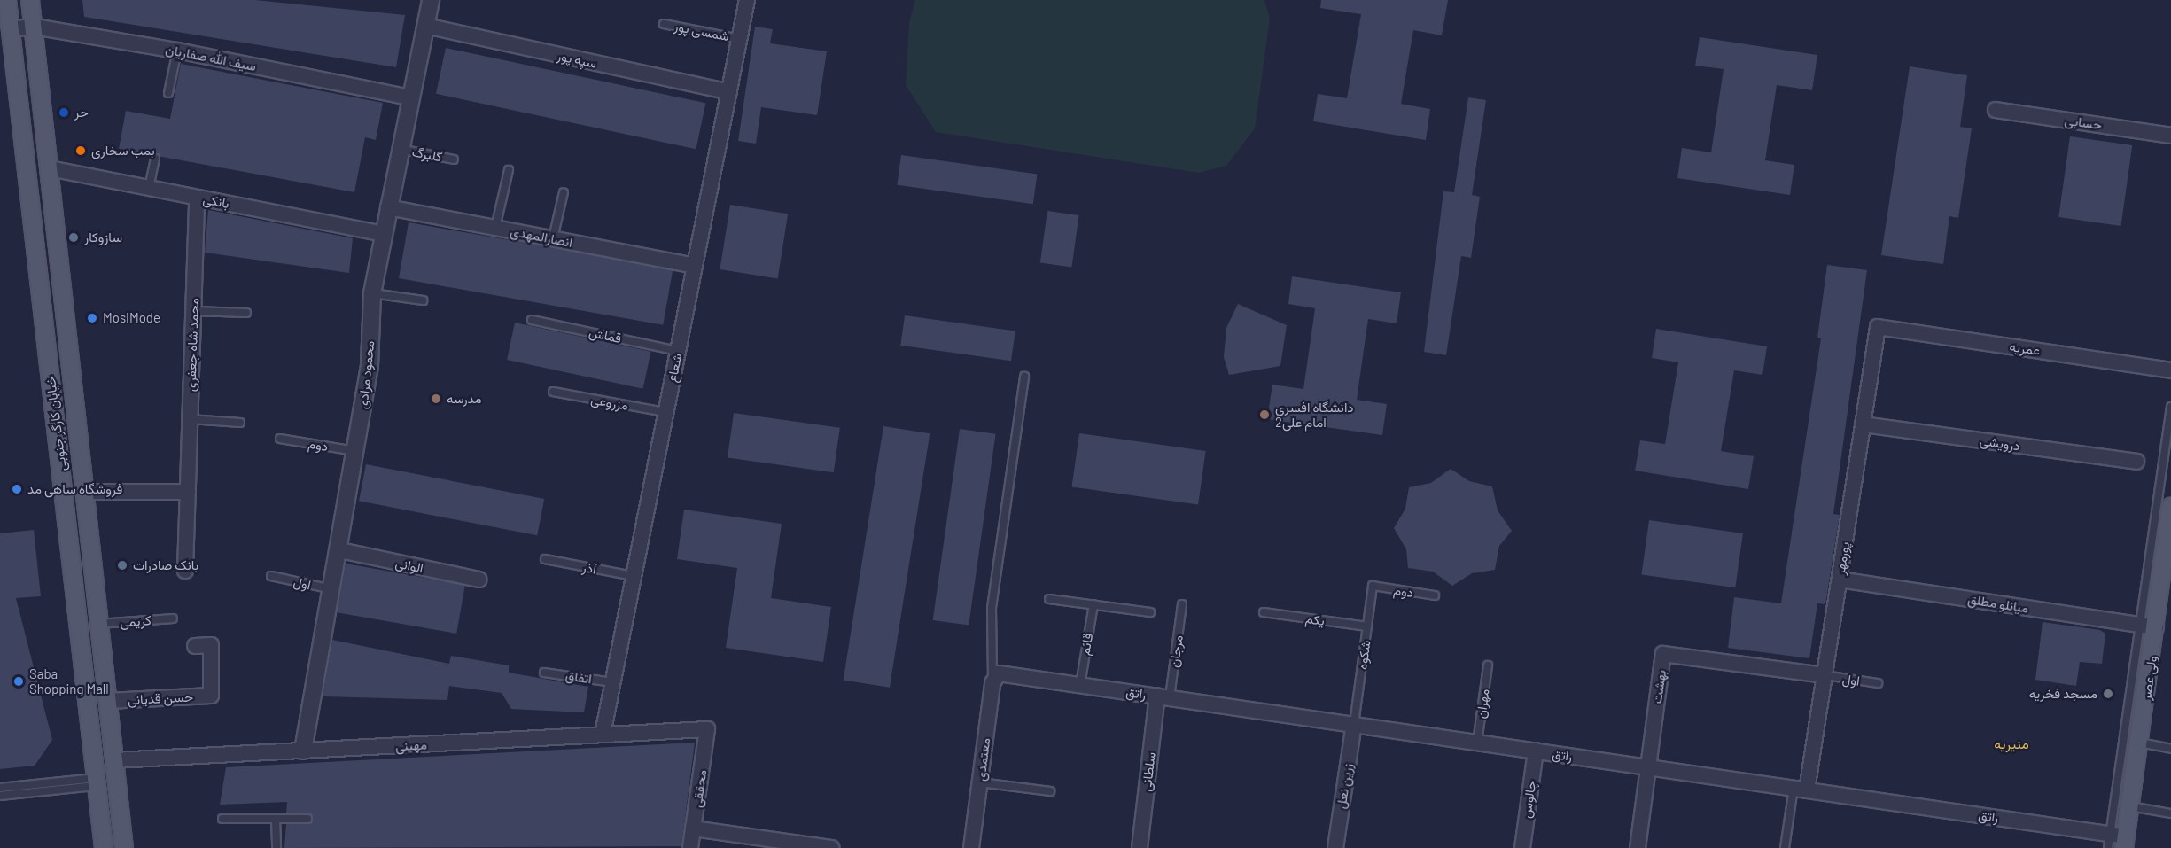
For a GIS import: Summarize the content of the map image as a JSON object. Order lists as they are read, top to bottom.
{
  "streets": {
    "main road": ["خیابان کارگر جنوبی", "ولی عصر"],
    "street": [
      "سیف الله صفاریان",
      "سپه پور",
      "حسابی",
      "بانکی",
      "انصارالمهدی",
      "محمد شاه جعفری",
      "عمریه",
      "شعاع",
      "محمود مرادی",
      "درویشی",
      "پورمهر",
      "الوانی",
      "میانلو مطلق",
      "بهشت",
      "راتق",
      "حسن قدیانی",
      "مهینی",
      "معتمدی",
      "سلطانی",
      "زرین نعل",
      "محققی",
      "چالوس"
    ],
    "lane": [
      "شمسی پور",
      "گلبرگ",
      "قماش",
      "مزروعی",
      "دوم",
      "آذر",
      "اول",
      "یکم",
      "کریمی",
      "قائم",
      "مرجان",
      "شکوه",
      "اتفاق",
      "مهران"
    ]
  },
  "crossings": [
    ["شمسی پور", "شعاع"],
    ["سیف الله صفاریان", "محمود مرادی"],
    ["سیف الله صفاریان", "خیابان کارگر جنوبی"],
    ["سپه پور", "شعاع"],
    ["سپه پور", "محمود مرادی"],
    ["گلبرگ", "محمود مرادی"],
    ["بانکی", "محمد شاه جعفری"],
    ["بانکی", "محمود مرادی"],
    ["بانکی", "خیابان کارگر جنوبی"],
    ["انصارالمهدی", "شعاع"],
    ["انصارالمهدی", "محمود مرادی"],
    ["قماش", "شعاع"],
    ["عمریه", "پورمهر"],
    ["شعاع", "مزروعی"],
    ["شعاع", "آذر"],
    ["شعاع", "اتفاق"],
    ["شعاع", "مهینی"],
    ["محمود مرادی", "دوم"],
    ["محمود مرادی", "الوانی"],
    ["محمود مرادی", "اول"],
    ["محمود مرادی", "مهینی"],
    ["خیابان کارگر جنوبی", "کریمی"],
    ["خیابان کارگر جنوبی", "حسن قدیانی"],
    ["خیابان کارگر جنوبی", "مهینی"],
    ["درویشی", "پورمهر"],
    ["دوم", "شکوه"],
    ["پورمهر", "اول"],
    ["پورمهر", "میانلو مطلق"],
    ["پورمهر", "بهشت"],
    ["پورمهر", "راتق"],
    ["اول", "بهشت"],
    ["میانلو مطلق", "ولی عصر"],
    ["یکم", "شکوه"],
    ["قائم", "راتق"],
    ["مرجان", "راتق"],
    ["مرجان", "سلطانی"],
    ["شکوه", "راتق"],
    ["شکوه", "زرین نعل"],
    ["ولی عصر", "راتق"],
    ["بهشت", "راتق"],
    ["راتق", "مهران"],
    ["راتق", "معتمدی"],
    ["راتق", "سلطانی"],
    ["راتق", "زرین نعل"],
    ["راتق", "چالوس"],
    ["مهینی", "محققی"]
  ],
  "districts": ["منیریه"],
  "places": [
    "حر",
    "بمب سخاری",
    "سازوکار",
    "MosiMode",
    "مدرسه",
    "دانشگاه افسری امام علی2",
    "فروشگاه ساهی مد",
    "بانک صادرات",
    "Saba Shopping Mall",
    "مسجد فخریه"
  ]
}
